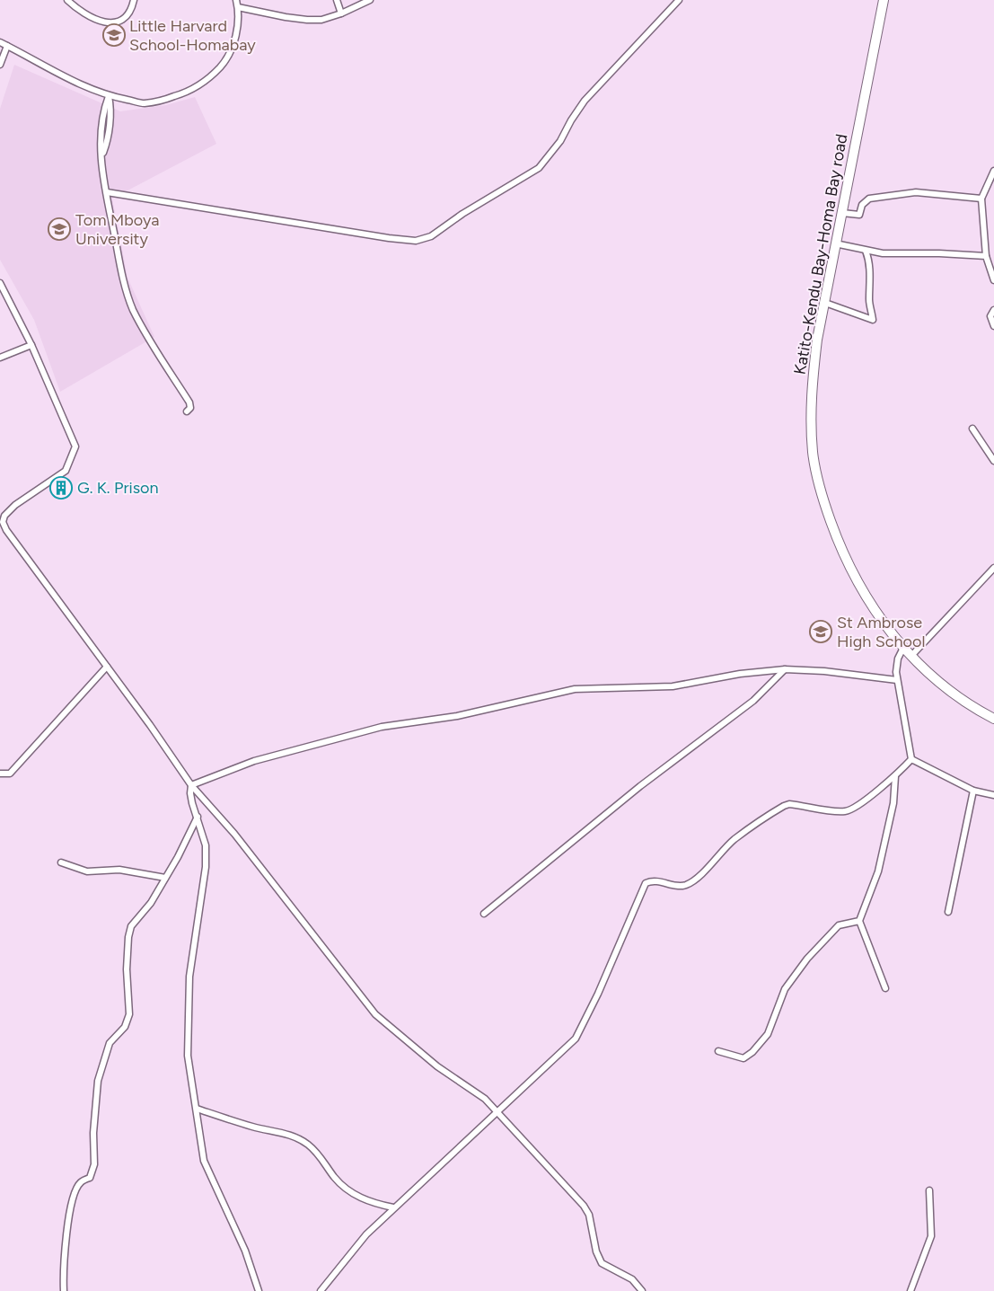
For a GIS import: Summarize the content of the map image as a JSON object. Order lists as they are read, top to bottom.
{
  "streets": {
    "highway": ["Katito-Kendu Bay-Homa Bay road"]
  },
  "places": {
    "school or university": ["Little Harvard School-Homabay", "Tom Mboya University", "St Ambrose High School"],
    "building": ["G. K. Prison"]
  }
}
